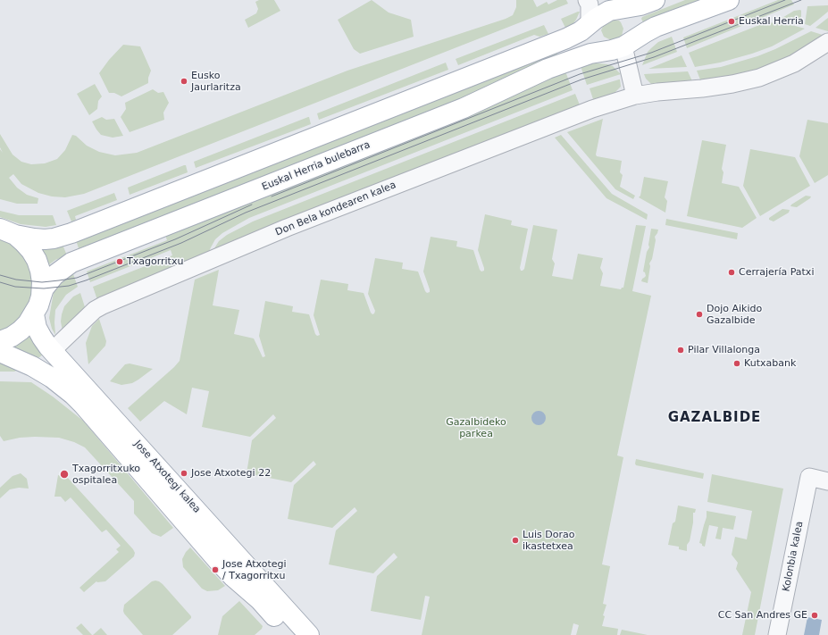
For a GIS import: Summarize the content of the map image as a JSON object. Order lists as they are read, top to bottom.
{
  "streets": {
    "main road": ["Euskal Herria bulebarra", "Jose Atxotegi kalea"],
    "street": ["Don Bela kondearen kalea", "Kolonbia kalea"]
  },
  "crossings": [
    ["Don Bela kondearen kalea", "Jose Atxotegi kalea"]
  ],
  "districts": ["GAZALBIDE"],
  "parks": ["Gazalbideko parkea"],
  "places": [
    "Euskal Herria",
    "Eusko Jaurlaritza",
    "Txagorritxu",
    "Cerrajería Patxi",
    "Dojo Aikido Gazalbide",
    "Pilar Villalonga",
    "Kutxabank",
    "Jose Atxotegi 22",
    "Txagorritxuko ospitalea",
    "Luis Dorao ikastetxea",
    "Jose Atxotegi / Txagorritxu",
    "CC San Andres GE"
  ]
}
